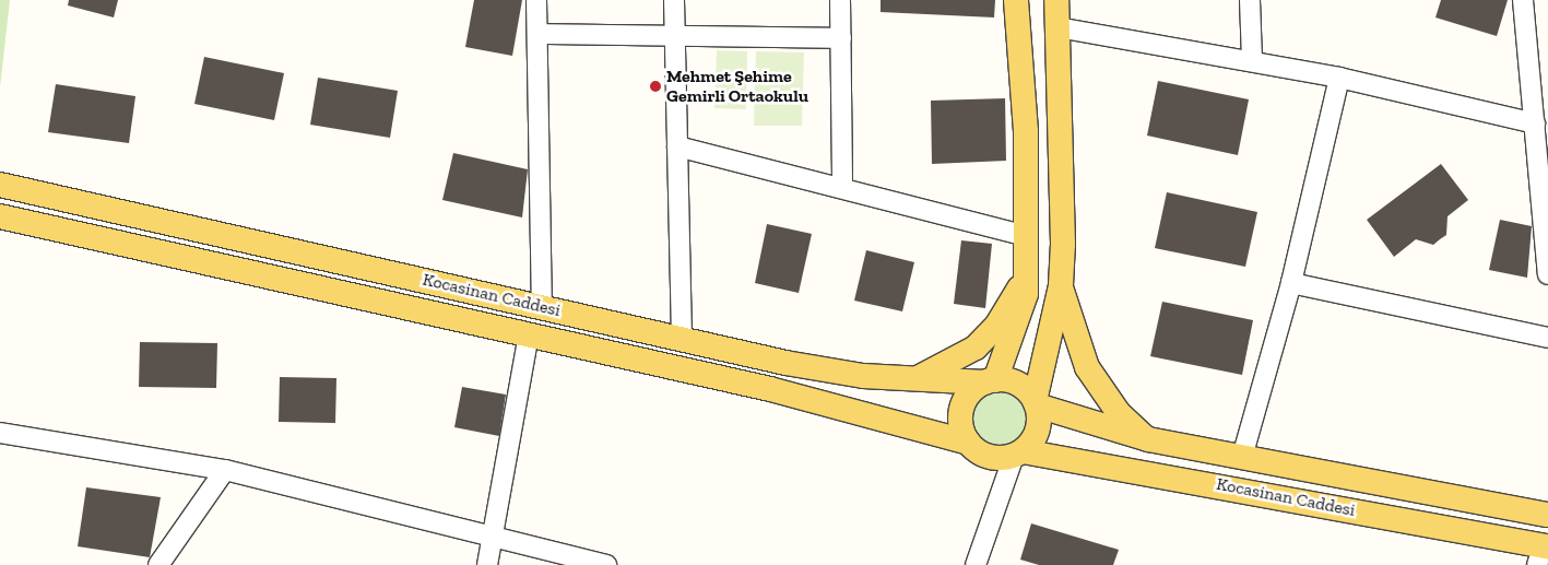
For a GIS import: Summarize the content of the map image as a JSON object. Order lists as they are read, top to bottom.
{
  "streets": {
    "main road": ["Kocasinan Caddesi"]
  },
  "places": ["Mehmet Şehime Gemirli Ortaokulu"]
}
